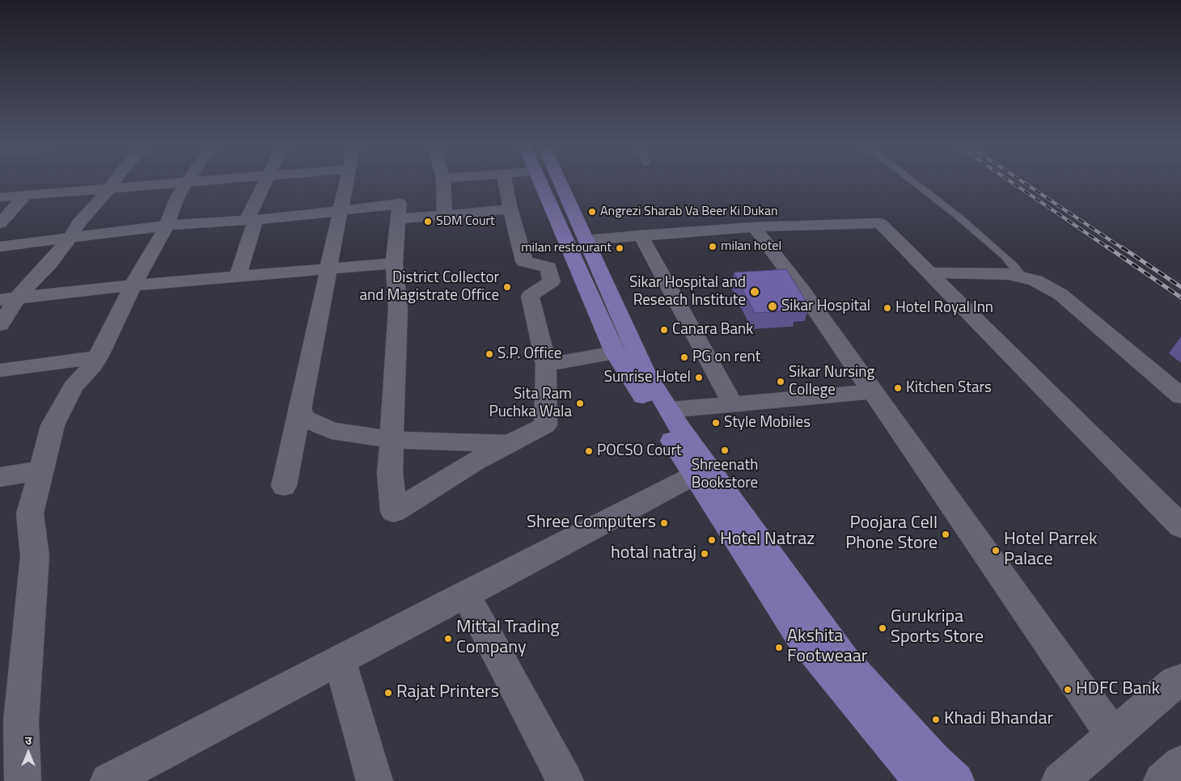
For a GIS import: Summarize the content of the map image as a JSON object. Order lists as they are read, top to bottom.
{
  "places": [
    "Angrezi Sharab Va Beer Ki Dukan",
    "SDM Court",
    "milan hotel",
    "milan restourant",
    "District Collector and Magistrate Office",
    "Sikar Hospital and Reseach Institute",
    "Sikar Hospital",
    "Hotel Royal Inn",
    "Canara Bank",
    "S.P. Office",
    "PG on rent",
    "Sunrise Hotel",
    "Sikar Nursing College",
    "Kitchen Stars",
    "Sita Ram Puchka Wala",
    "Style Mobiles",
    "Shreenath Bookstore",
    "POCSO Court",
    "Shree Computers",
    "Poojara Cell Phone Store",
    "Hotel Natraz",
    "Hotel Parrek Palace",
    "hotal natraj",
    "Gurukripa Sports Store",
    "Mittal Trading Company",
    "Akshita Footweaar",
    "HDFC Bank",
    "Rajat Printers",
    "Khadi Bhandar"
  ],
  "north": "top"
}
